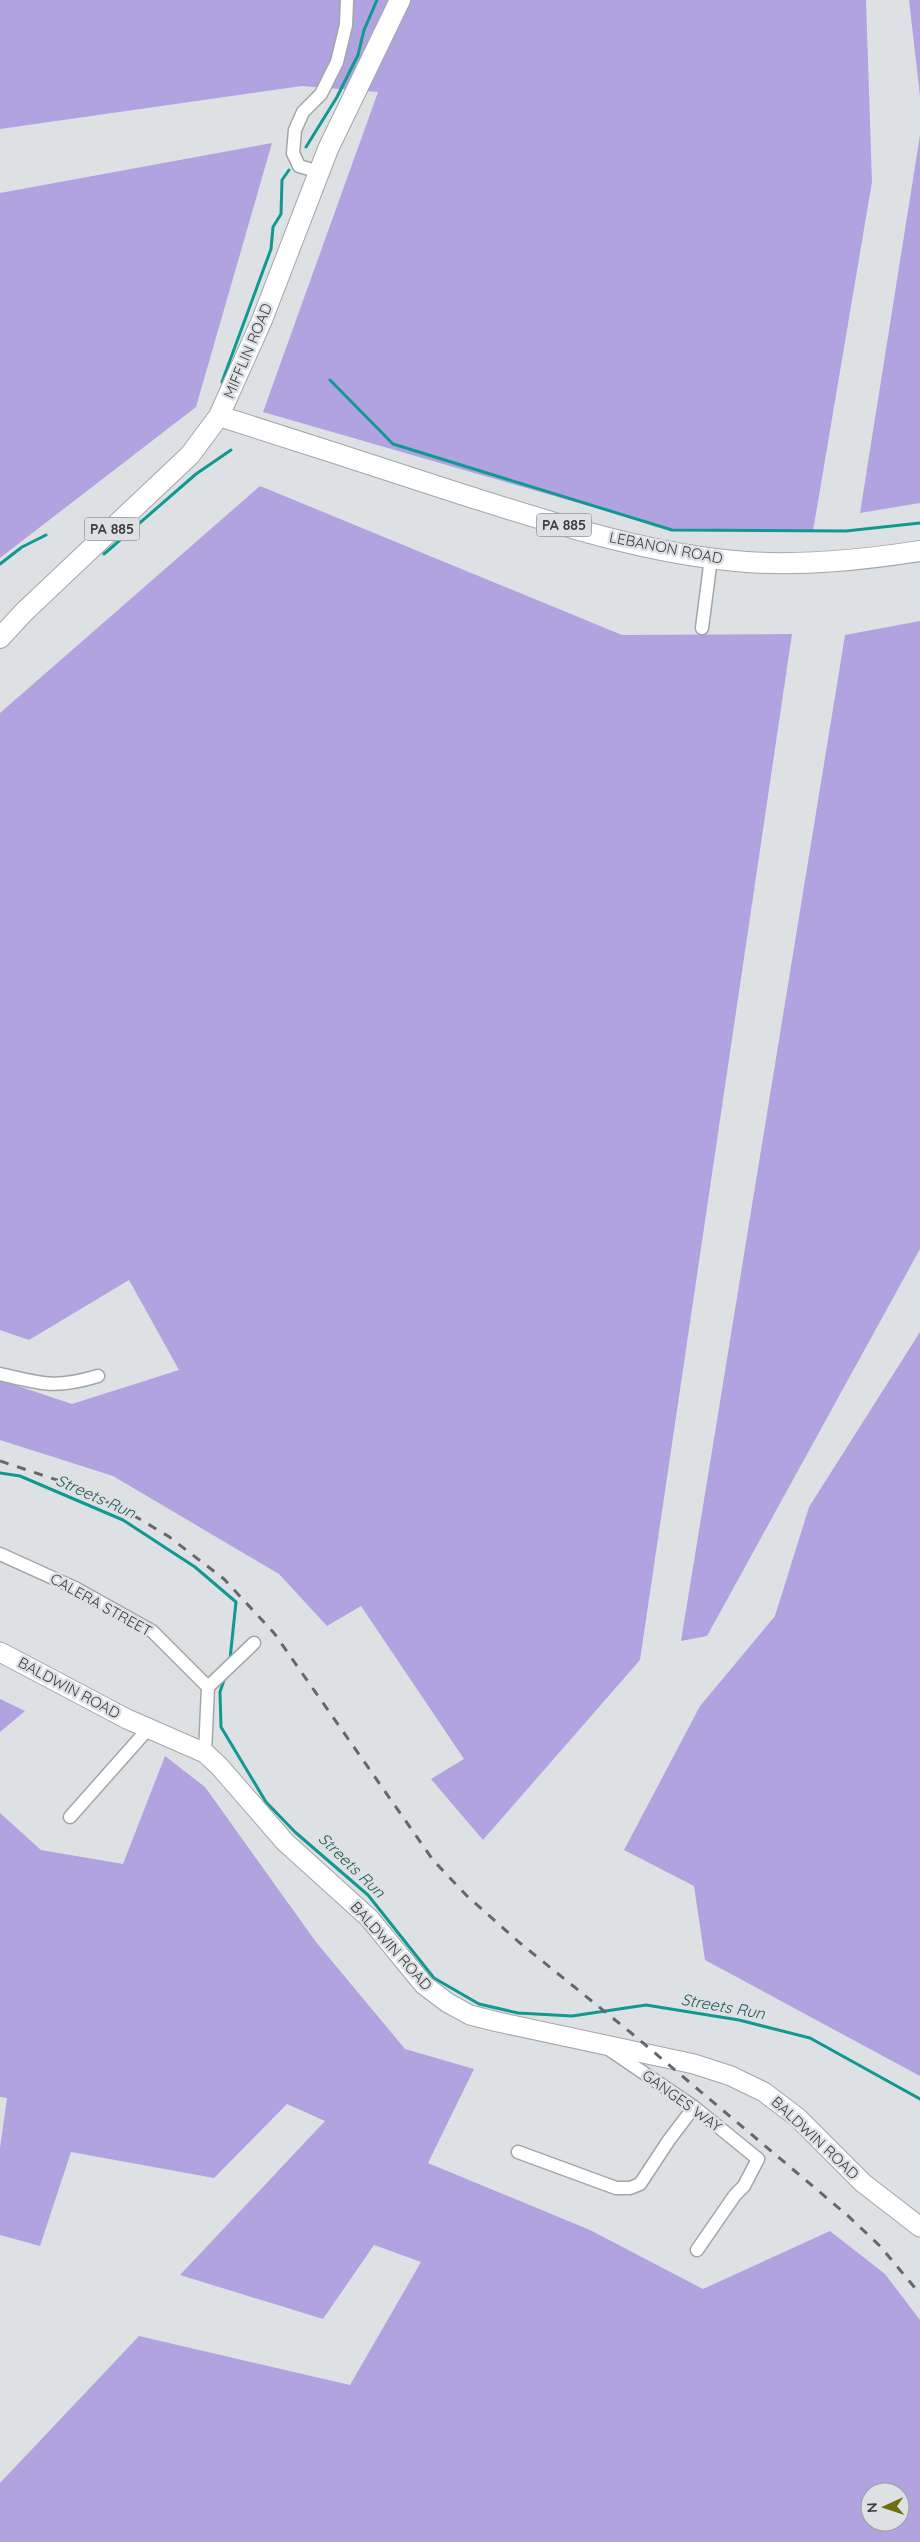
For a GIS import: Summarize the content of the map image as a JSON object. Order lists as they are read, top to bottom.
{
  "streets": {
    "main road": [
      "MIFFLIN ROAD",
      "PA 885",
      "LEBANON ROAD",
      "BALDWIN ROAD"
    ],
    "street": ["CALERA STREET", "GANGES WAY"]
  },
  "crossings": [
    ["MIFFLIN ROAD", "LEBANON ROAD"],
    ["BALDWIN ROAD", "GANGES WAY"]
  ],
  "water": ["Streets Run"],
  "north": "left"
}
